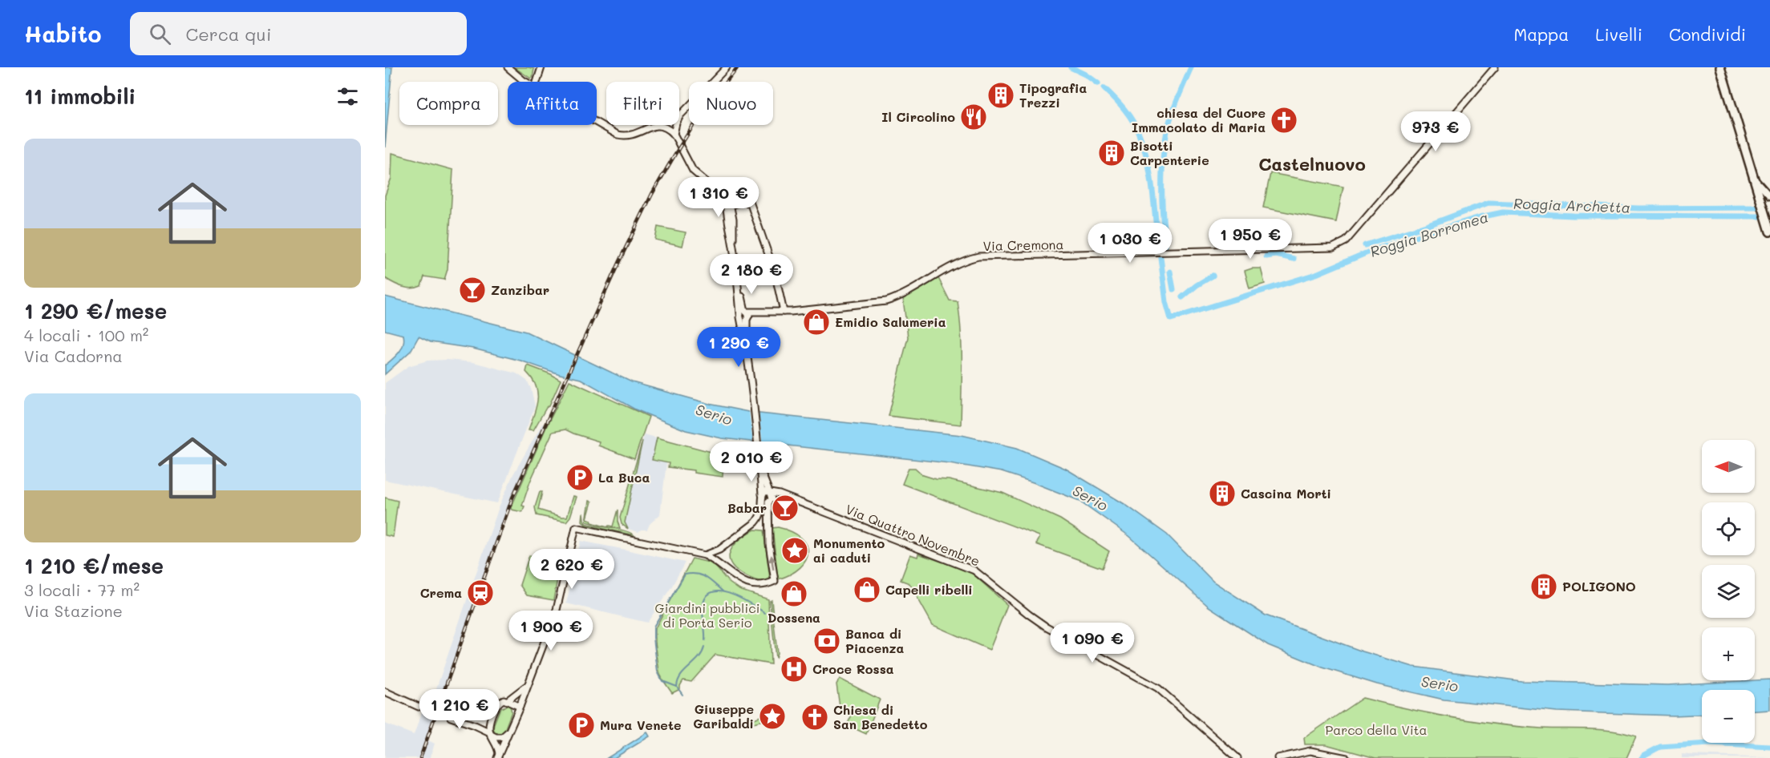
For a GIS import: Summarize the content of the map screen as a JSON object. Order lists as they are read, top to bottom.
{
  "streets": {
    "street": ["Via Cremona", "Via Quattro Novembre"]
  },
  "districts": ["Castelnuovo"],
  "water": ["Roggia Archetta", "Roggia Borromea", "Serio"],
  "parks": ["Giardini pubblici di Porta Serio", "Parco della Vita"],
  "places": {
    "building": [
      "Tipografia Trezzi",
      "Bisotti Carpenterie",
      "Cascina Morti",
      "POLIGONO"
    ],
    "restaurant": ["Il Circolino"],
    "church": ["chiesa del Cuore Immacolato di Maria", "Chiesa di San Benedetto"],
    "bar": ["Zanzibar", "Babar"],
    "shop": ["Emidio Salumeria", "Capelli ribelli", "Dossena"],
    "parking": ["La Buca", "Mura Venete"],
    "place": ["Monumento ai caduti", "Giuseppe Garibaldi"],
    "station": ["Crema"],
    "bank": ["Banca di Piacenza"],
    "hospital": ["Croce Rossa"]
  },
  "north": "left",
  "page": {
    "header": "Habito",
    "search": "Cerca qui",
    "nav": ["Mappa", "Livelli", "Condividi"],
    "heading": "11 immobili",
    "chip": [
      "Compra",
      "Affitta",
      "Filtri",
      "Nuovo"
    ],
    "price": [
      "973 €",
      "1 310 €",
      "1 950 €",
      "1 030 €",
      "2 180 €",
      "1 290 €",
      "2 010 €",
      "2 620 €",
      "1 900 €",
      "1 090 €",
      "1 210 €"
    ],
    "list": [
      {
        "name": "1 290 €/mese",
        "note": "4 locali · 100 m² · Via Cadorna"
      },
      {
        "name": "1 210 €/mese",
        "note": "3 locali · 77 m² · Via Stazione"
      }
    ],
    "map_buttons": ["+", "−"]
  }
}
